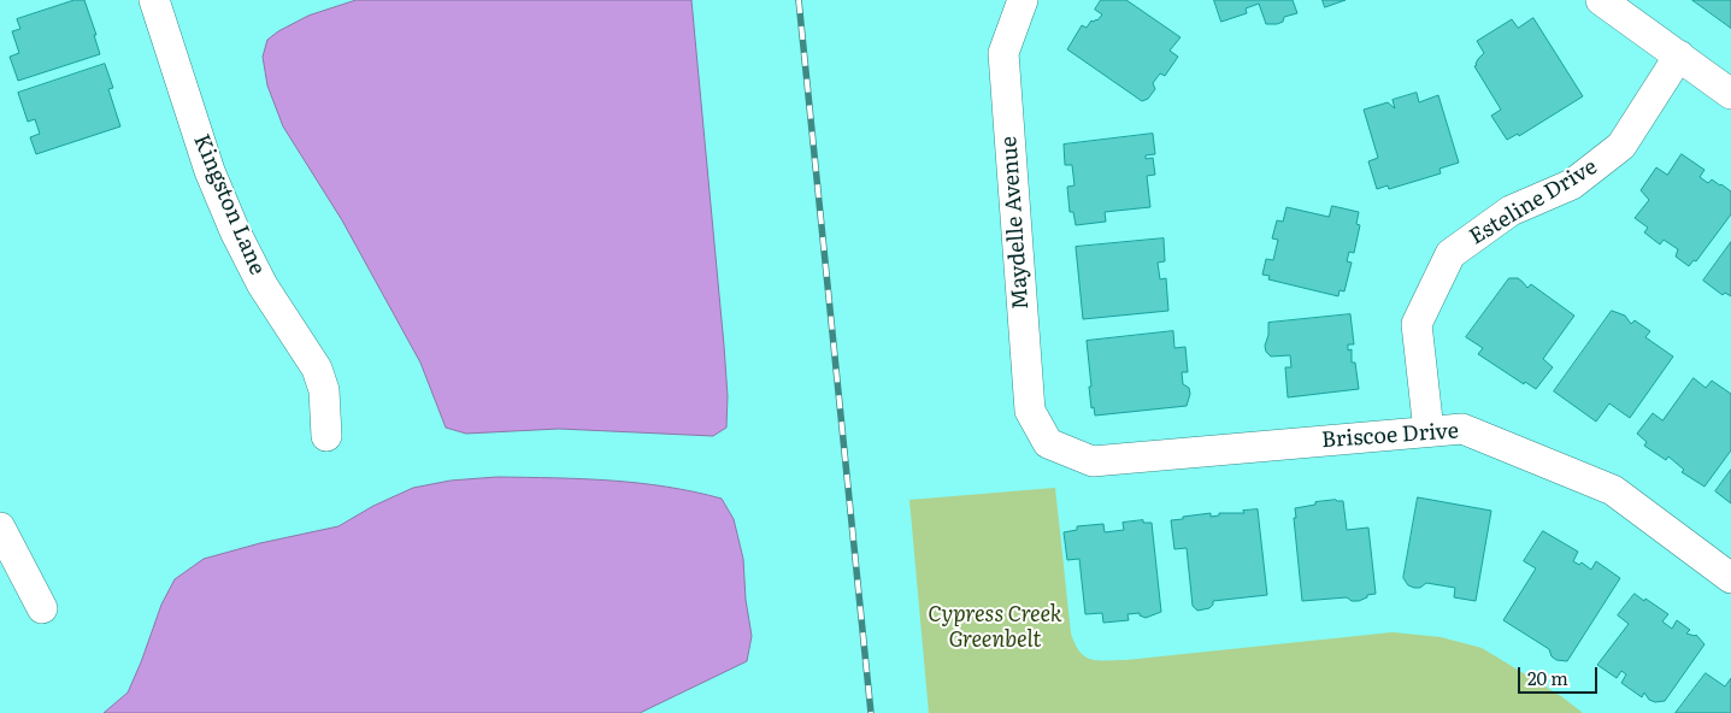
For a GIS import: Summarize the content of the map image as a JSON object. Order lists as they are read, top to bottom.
{
  "streets": {
    "street": [
      "Esteline Drive",
      "Kingston Lane",
      "Maydelle Avenue",
      "Briscoe Drive"
    ]
  },
  "crossings": [
    ["Esteline Drive", "Briscoe Drive"],
    ["Maydelle Avenue", "Briscoe Drive"]
  ],
  "parks": ["Cypress Creek Greenbelt"],
  "scale_bar": "20 m"
}
